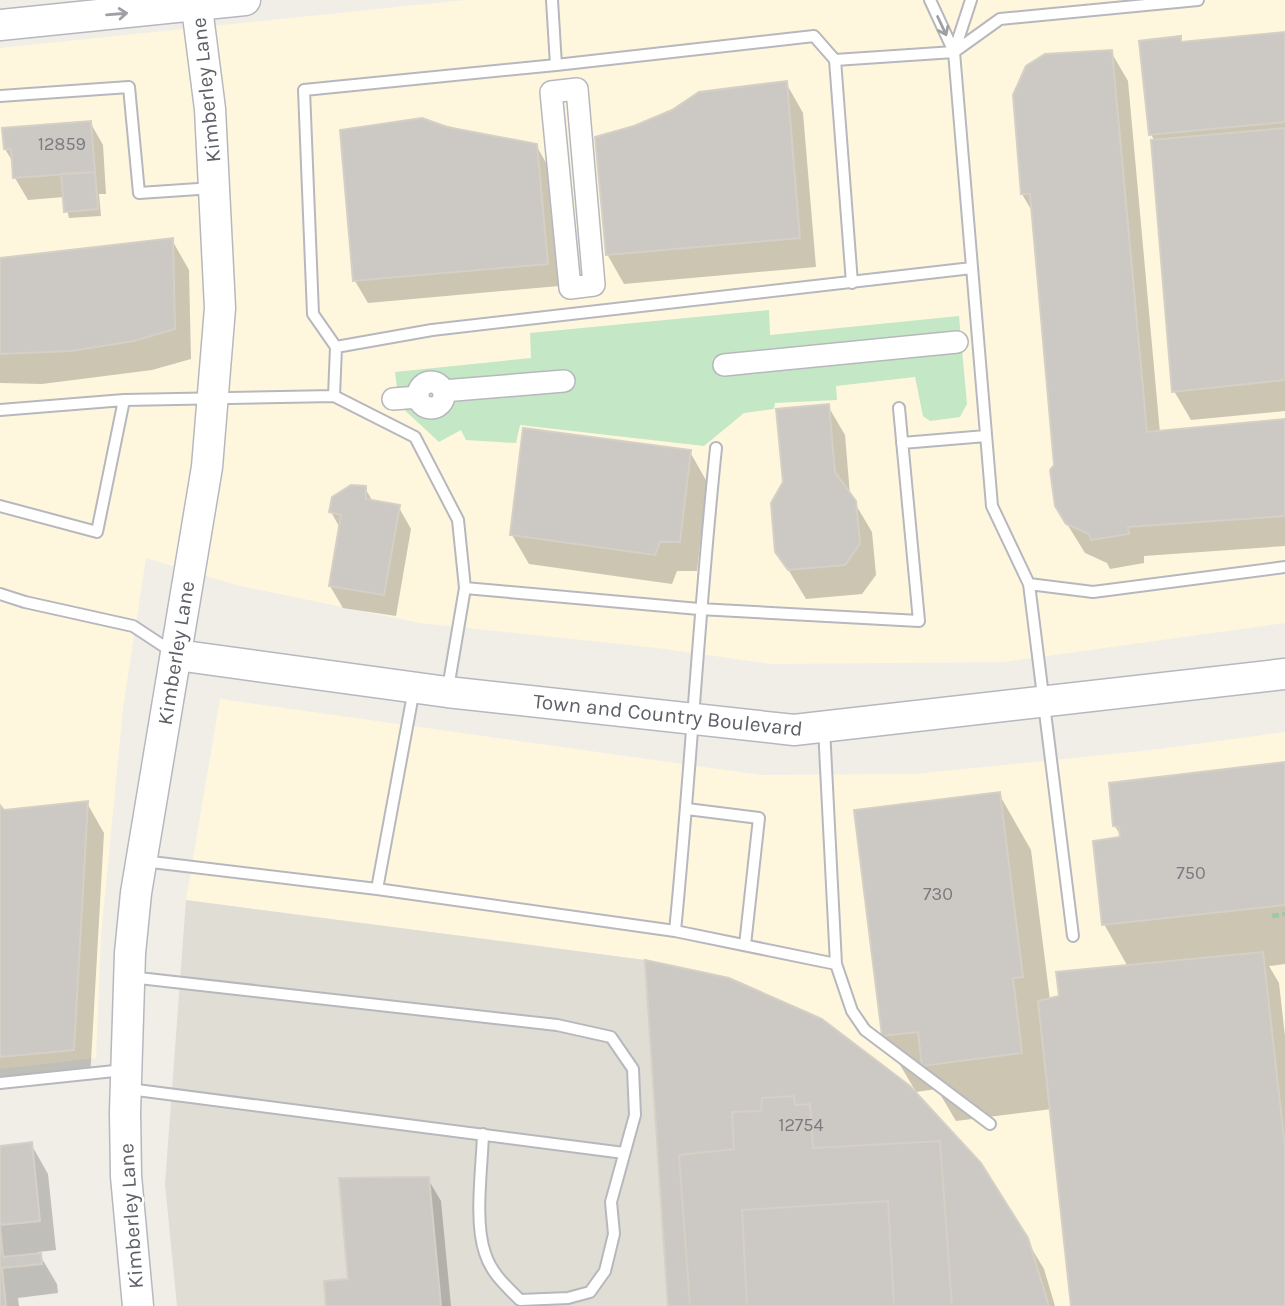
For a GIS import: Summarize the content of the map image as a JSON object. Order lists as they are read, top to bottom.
{
  "streets": {
    "street": ["Kimberley Lane", "Town and Country Boulevard"]
  },
  "crossings": [
    ["Kimberley Lane", "Town and Country Boulevard"]
  ],
  "house_numbers": [
    "12859",
    "750",
    "730",
    "12754"
  ]
}
